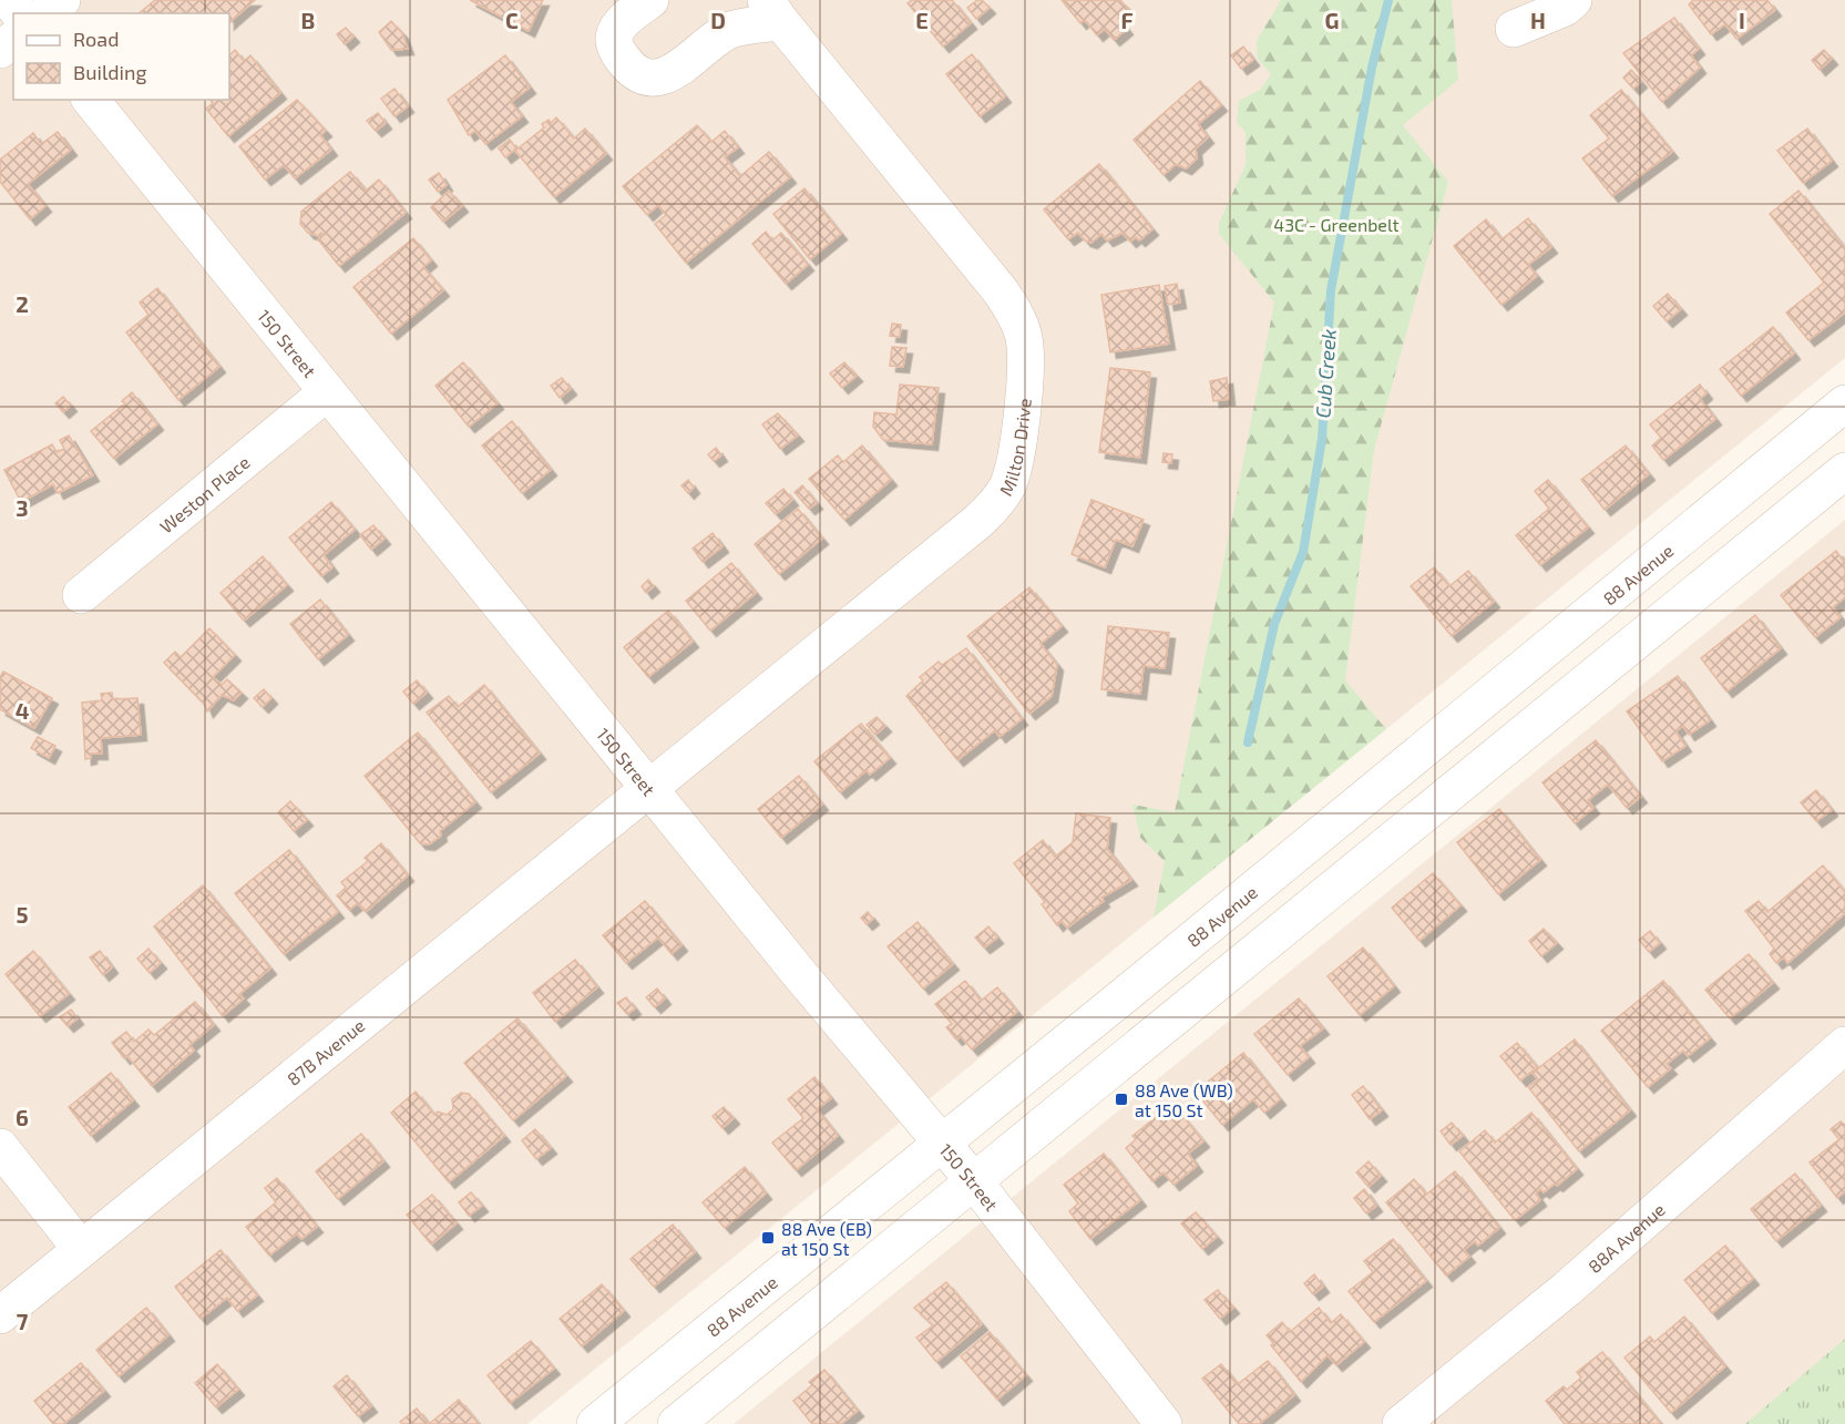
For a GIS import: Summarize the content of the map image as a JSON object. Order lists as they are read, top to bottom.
{
  "streets": {
    "street": [
      "150 Street",
      "Milton Drive",
      "Weston Place",
      "88 Avenue",
      "87B Avenue",
      "88A Avenue"
    ]
  },
  "crossings": [
    ["150 Street", "Milton Drive"],
    ["150 Street", "Weston Place"],
    ["150 Street", "88 Avenue"],
    ["150 Street", "87B Avenue"],
    ["Milton Drive", "87B Avenue"]
  ],
  "water": ["Cub Creek"],
  "parks": ["43C - Greenbelt"],
  "places": {
    "transit": ["88 Ave (WB) at 150 St", "88 Ave (EB) at 150 St"]
  },
  "legend": ["Road", "Building"],
  "grid": {
    "columns": [
      "B",
      "C",
      "D",
      "E",
      "F",
      "G",
      "H",
      "I"
    ],
    "rows": [
      "2",
      "3",
      "4",
      "5",
      "6",
      "7"
    ]
  }
}
